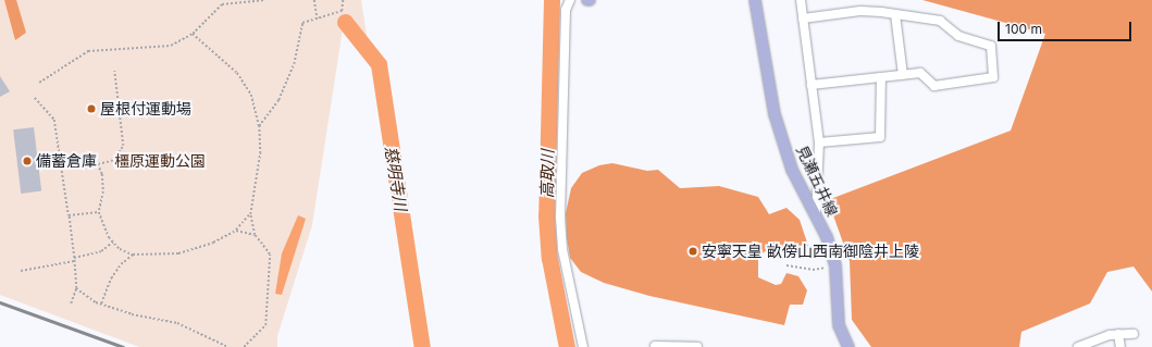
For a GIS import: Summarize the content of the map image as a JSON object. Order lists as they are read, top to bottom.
{
  "streets": {
    "main road": ["見瀬五井線"]
  },
  "water": ["高取川", "慈明寺川"],
  "parks": ["橿原運動公園"],
  "places": ["屋根付運動場", "備蓄倉庫", "安寧天皇 畝傍山西南御陰井上陵"],
  "scale_bar": "100 m"
}
